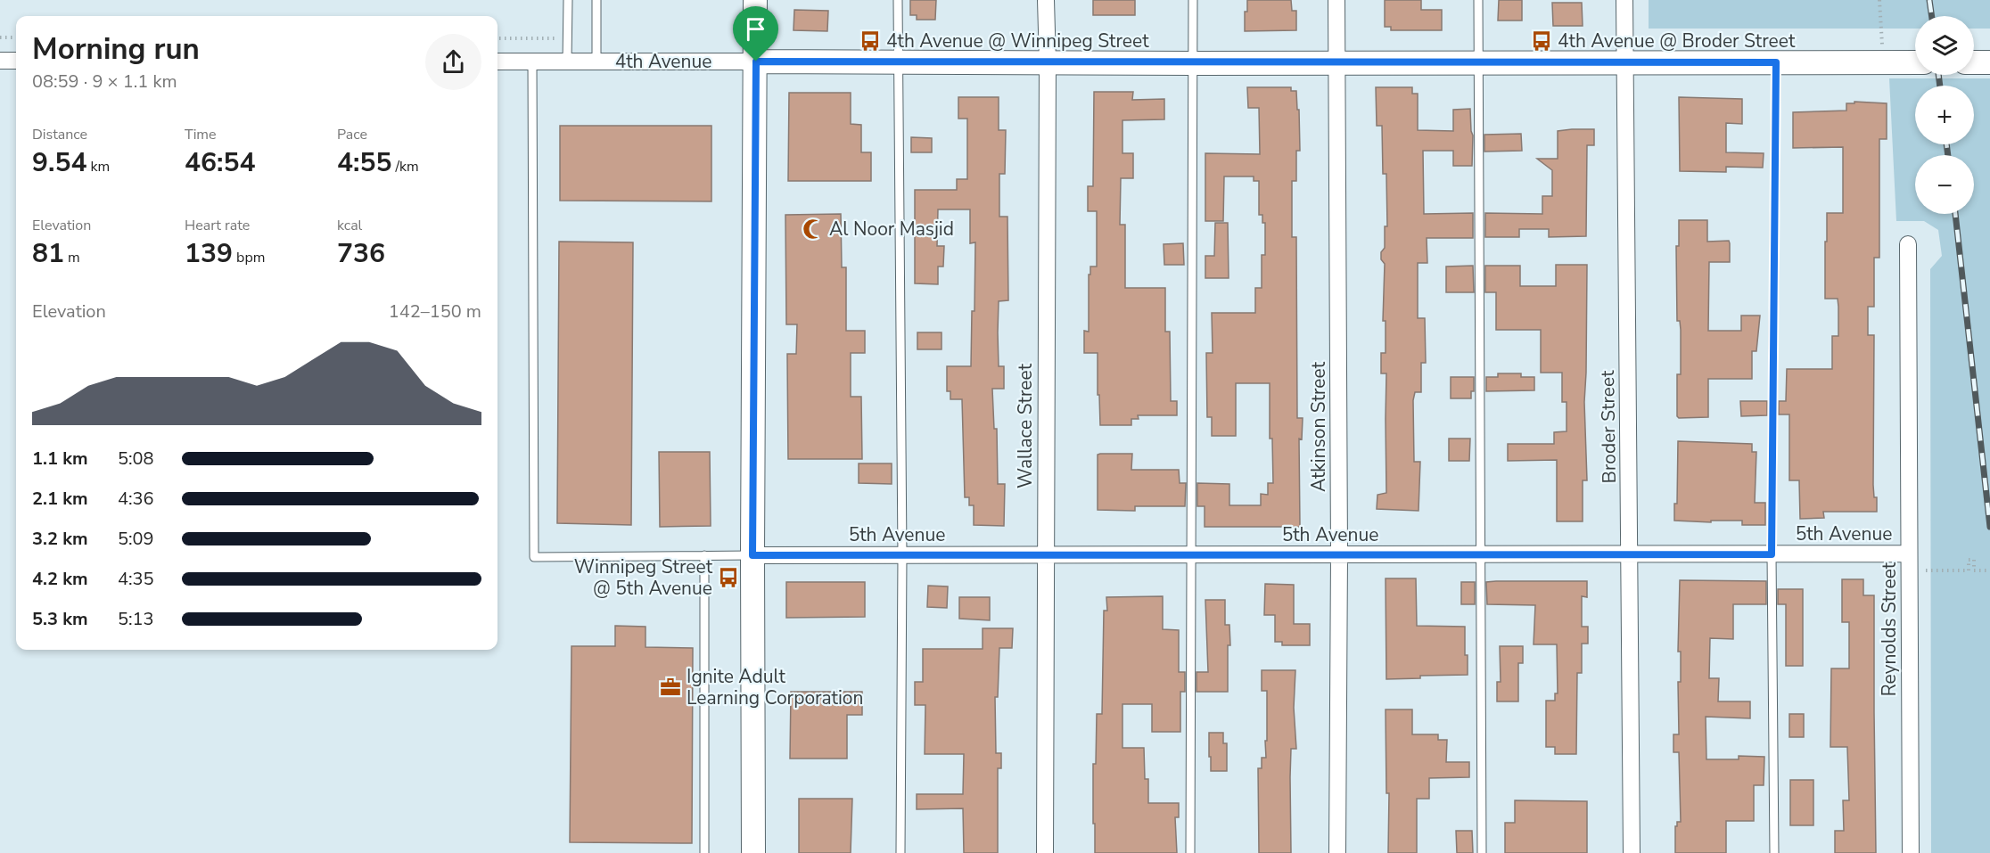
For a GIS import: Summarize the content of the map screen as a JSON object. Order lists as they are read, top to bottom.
{
  "streets": {
    "street": [
      "4th Avenue",
      "Wallace Street",
      "Atkinson Street",
      "Broder Street",
      "5th Avenue",
      "Reynolds Street"
    ]
  },
  "crossings": [
    ["4th Avenue", "Wallace Street"],
    ["4th Avenue", "Atkinson Street"],
    ["4th Avenue", "Broder Street"],
    ["Wallace Street", "5th Avenue"],
    ["Atkinson Street", "5th Avenue"],
    ["Broder Street", "5th Avenue"],
    ["5th Avenue", "Reynolds Street"]
  ],
  "places": {
    "bus stop": ["4th Avenue @ Winnipeg Street", "4th Avenue @ Broder Street", "Winnipeg Street @ 5th Avenue"],
    "mosque": ["Al Noor Masjid"],
    "office": ["Ignite Adult Learning Corporation"]
  },
  "page": {
    "map_buttons": ["+", "−"],
    "heading": ["Morning run", "08:59 · 9 × 1.1 km"],
    "stats": [
      ["Distance", "9.54 km"],
      ["Time", "46:54"],
      ["Pace", "4:55 /km"],
      ["Elevation", "81 m"],
      ["Heart rate", "139 bpm"],
      ["kcal", "736"]
    ],
    "chart": ["Elevation", "142–150 m"],
    "list": [
      {
        "name": "1.1 km",
        "note": "5:08"
      },
      {
        "name": "2.1 km",
        "note": "4:36"
      },
      {
        "name": "3.2 km",
        "note": "5:09"
      },
      {
        "name": "4.2 km",
        "note": "4:35"
      },
      {
        "name": "5.3 km",
        "note": "5:13"
      }
    ]
  }
}
